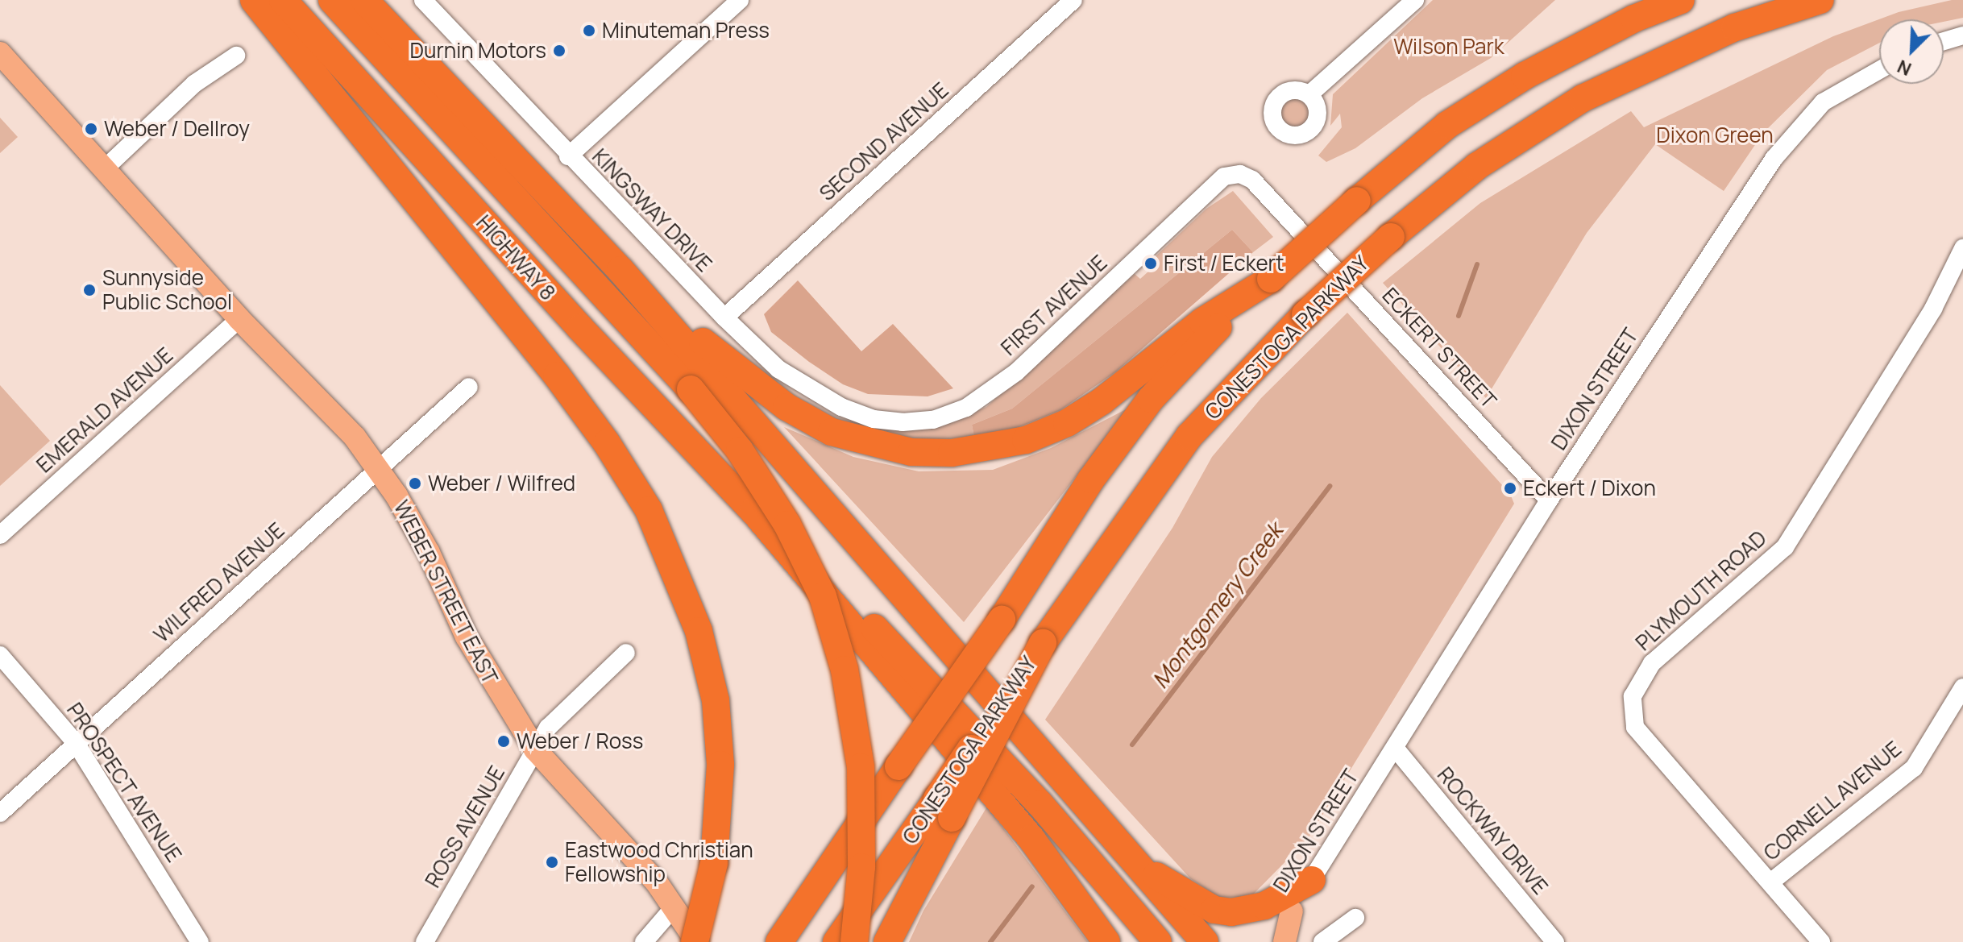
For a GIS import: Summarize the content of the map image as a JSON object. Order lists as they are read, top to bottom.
{
  "streets": {
    "highway": ["HIGHWAY 8", "CONESTOGA PARKWAY"],
    "main road": ["WEBER STREET EAST"],
    "street": [
      "SECOND AVENUE",
      "KINGSWAY DRIVE",
      "FIRST AVENUE",
      "ECKERT STREET",
      "DIXON STREET",
      "EMERALD AVENUE",
      "WILFRED AVENUE",
      "PLYMOUTH ROAD",
      "PROSPECT AVENUE",
      "CORNELL AVENUE",
      "ROSS AVENUE",
      "ROCKWAY DRIVE"
    ]
  },
  "crossings": [
    ["SECOND AVENUE", "KINGSWAY DRIVE"],
    ["KINGSWAY DRIVE", "FIRST AVENUE"],
    ["FIRST AVENUE", "ECKERT STREET"],
    ["ECKERT STREET", "DIXON STREET"],
    ["DIXON STREET", "ROCKWAY DRIVE"],
    ["EMERALD AVENUE", "WEBER STREET EAST"],
    ["WILFRED AVENUE", "WEBER STREET EAST"],
    ["WILFRED AVENUE", "PROSPECT AVENUE"],
    ["PLYMOUTH ROAD", "CORNELL AVENUE"],
    ["WEBER STREET EAST", "ROSS AVENUE"]
  ],
  "water": ["Montgomery Creek"],
  "parks": ["Wilson Park", "Dixon Green"],
  "places": [
    "Minuteman Press",
    "Durnin Motors",
    "Weber / Dellroy",
    "First / Eckert",
    "Sunnyside Public School",
    "Weber / Wilfred",
    "Eckert / Dixon",
    "Weber / Ross",
    "Eastwood Christian Fellowship"
  ],
  "north": "bottom left"
}
